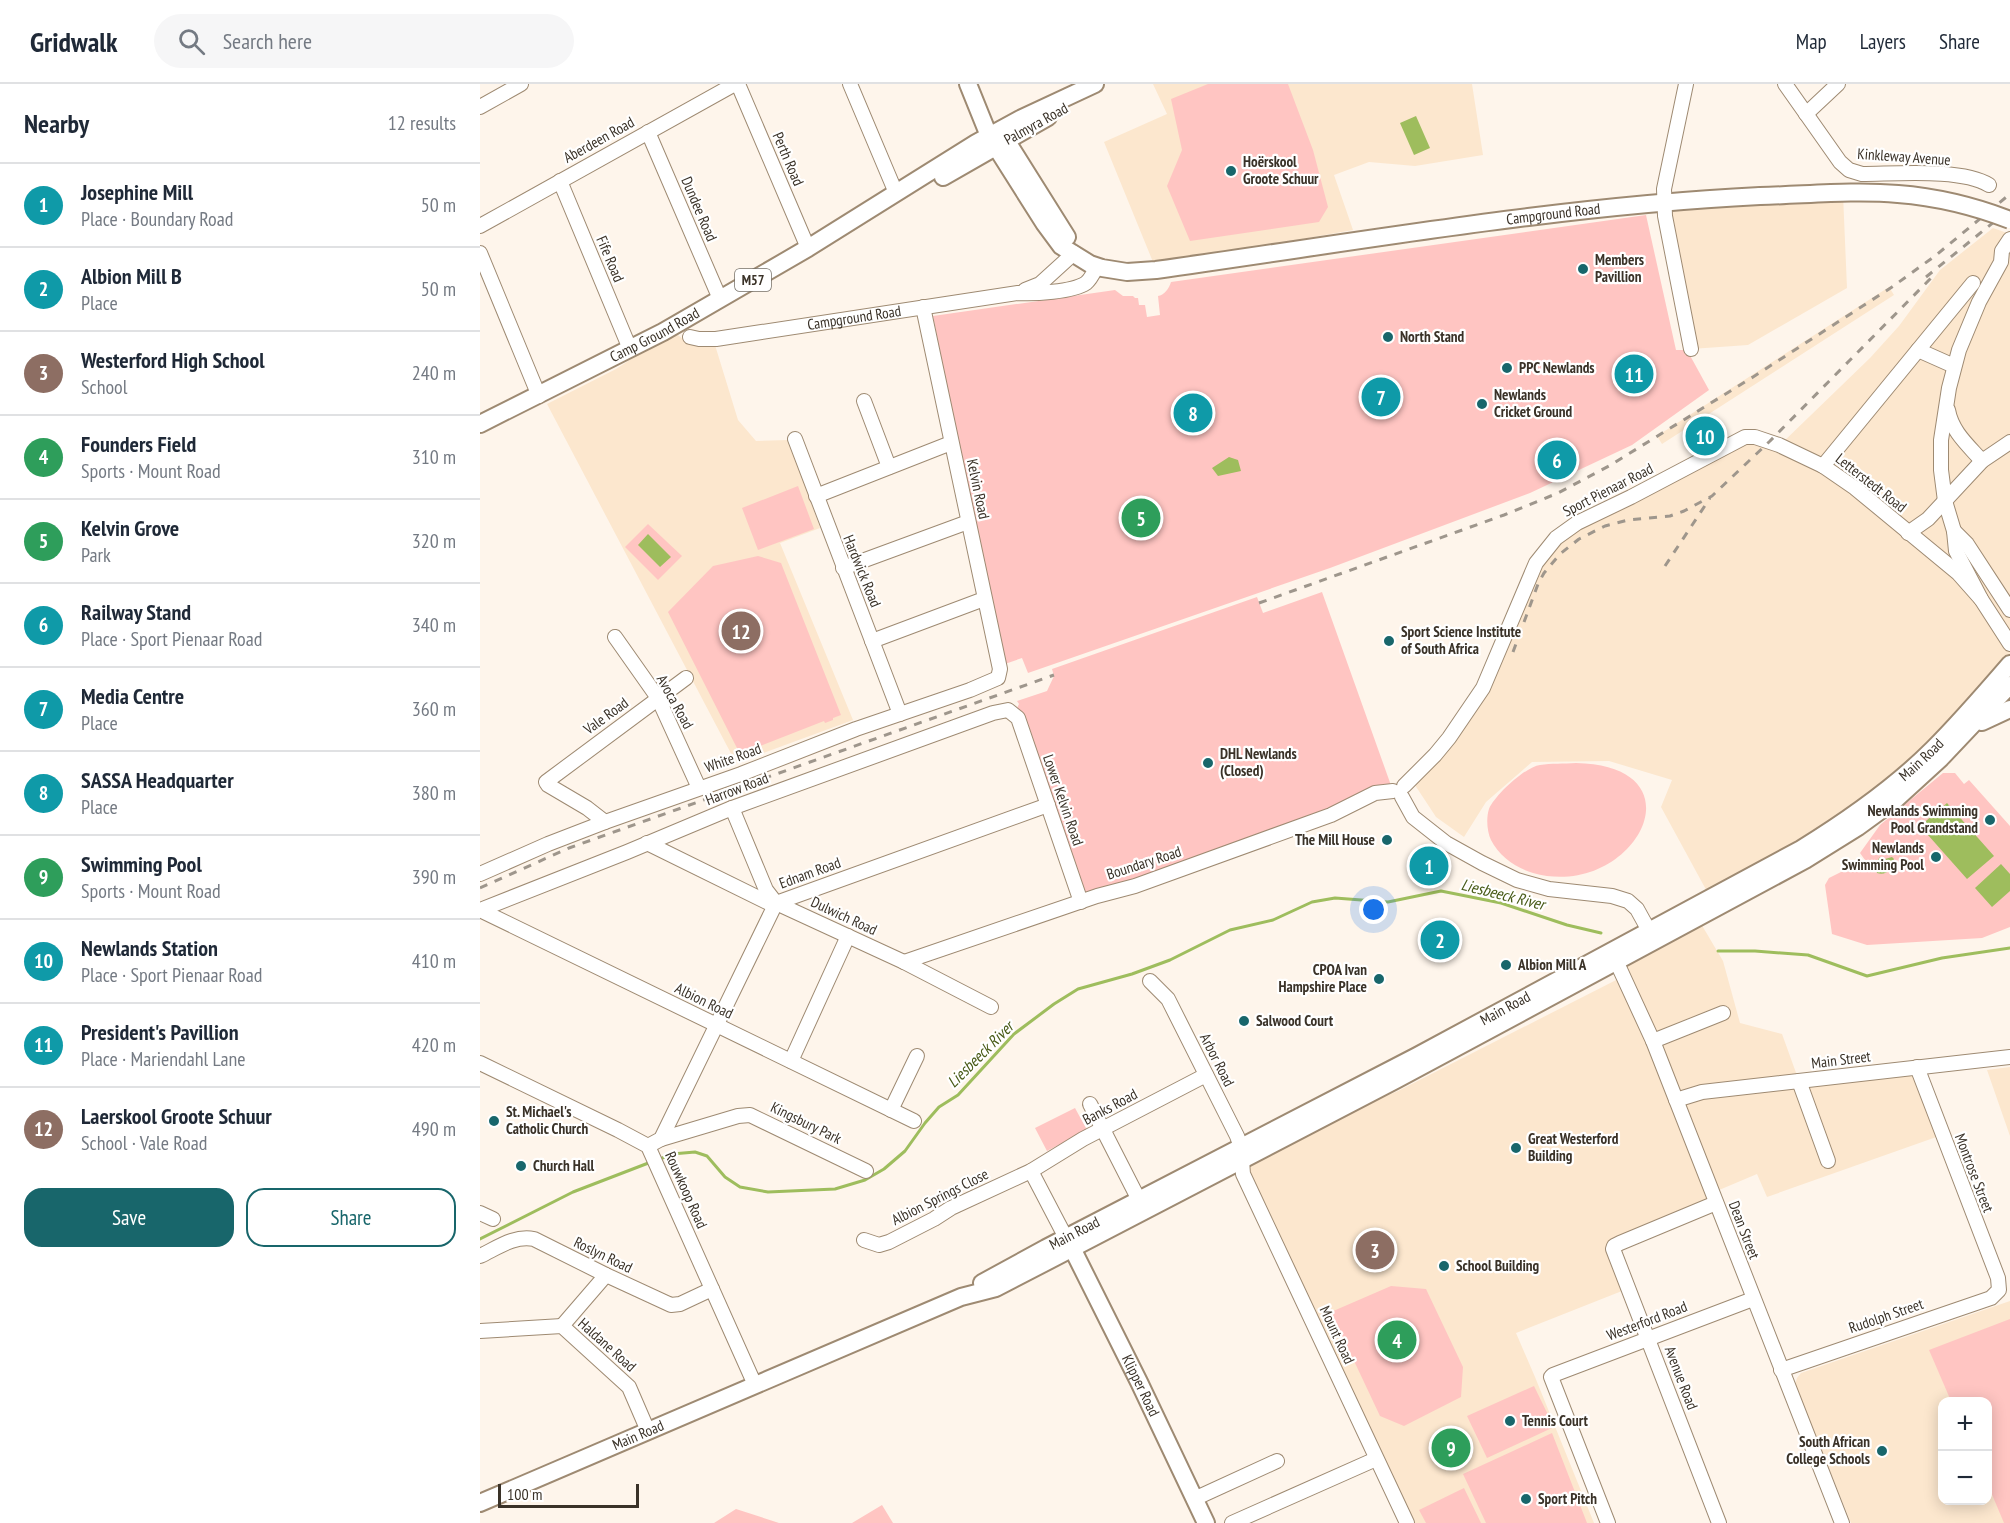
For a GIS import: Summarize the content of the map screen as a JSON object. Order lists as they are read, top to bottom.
{
  "streets": {
    "main road": [
      "Palmyra Road",
      "Campground Road",
      "M57",
      "Camp Ground Road",
      "Main Road",
      "Klipper Road"
    ],
    "street": [
      "Aberdeen Road",
      "Kinkleway Avenue",
      "Perth Road",
      "Dundee Road",
      "Fife Road",
      "Letterstedt Road",
      "Kelvin Road",
      "Sport Pienaar Road",
      "Hardwick Road",
      "Avoca Road",
      "Vale Road",
      "White Road",
      "Harrow Road",
      "Lower Kelvin Road",
      "Boundary Road",
      "Ednam Road",
      "Dulwich Road",
      "Albion Road",
      "Arbor Road",
      "Main Street",
      "Banks Road",
      "Kingsbury Park",
      "Montrose Street",
      "Rouwkoop Road",
      "Albion Springs Close",
      "Dean Street",
      "Roslyn Road",
      "Rudolph Street",
      "Westerford Road",
      "Mount Road",
      "Haldane Road",
      "Avenue Road"
    ]
  },
  "crossings": [
    ["Palmyra Road", "Camp Ground Road"],
    ["Aberdeen Road", "Perth Road"],
    ["Aberdeen Road", "Dundee Road"],
    ["Aberdeen Road", "Fife Road"],
    ["Perth Road", "Camp Ground Road"],
    ["Dundee Road", "Camp Ground Road"],
    ["Campground Road", "Kelvin Road"],
    ["Fife Road", "Camp Ground Road"],
    ["Letterstedt Road", "Sport Pienaar Road"],
    ["Kelvin Road", "White Road"],
    ["Sport Pienaar Road", "Boundary Road"],
    ["Hardwick Road", "White Road"],
    ["Avoca Road", "Vale Road"],
    ["Avoca Road", "White Road"],
    ["Vale Road", "White Road"],
    ["Main Road", "Arbor Road"],
    ["Main Road", "Rouwkoop Road"],
    ["Main Road", "Dean Street"],
    ["Main Road", "Mount Road"],
    ["Main Road", "Haldane Road"],
    ["Main Road", "Klipper Road"],
    ["Harrow Road", "Lower Kelvin Road"],
    ["Harrow Road", "Dulwich Road"],
    ["Harrow Road", "Albion Road"],
    ["Lower Kelvin Road", "Boundary Road"],
    ["Lower Kelvin Road", "Ednam Road"],
    ["Boundary Road", "Dulwich Road"],
    ["Ednam Road", "Dulwich Road"],
    ["Ednam Road", "Albion Road"],
    ["Ednam Road", "Kingsbury Park"],
    ["Ednam Road", "Rouwkoop Road"],
    ["Arbor Road", "Banks Road"],
    ["Arbor Road", "Mount Road"],
    ["Main Street", "Montrose Street"],
    ["Main Street", "Dean Street"],
    ["Banks Road", "Albion Springs Close"],
    ["Kingsbury Park", "Rouwkoop Road"],
    ["Montrose Street", "Rudolph Street"],
    ["Rouwkoop Road", "Roslyn Road"],
    ["Dean Street", "Rudolph Street"],
    ["Dean Street", "Westerford Road"],
    ["Dean Street", "Avenue Road"],
    ["Westerford Road", "Avenue Road"]
  ],
  "water": ["Liesbeeck River"],
  "places": [
    "Hoërskool Groote Schuur",
    "Members Pavillion",
    "North Stand",
    "PPC Newlands",
    "Newlands Cricket Ground",
    "Sport Science Institute of South Africa",
    "DHL Newlands (Closed)",
    "Newlands Swimming Pool Grandstand",
    "The Mill House",
    "Newlands Swimming Pool",
    "Albion Mill A",
    "CPOA Ivan Hampshire Place",
    "Salwood Court",
    "St. Michael's Catholic Church",
    "Great Westerford Building",
    "Church Hall",
    "School Building",
    "Tennis Court",
    "South African College Schools",
    "Sport Pitch"
  ],
  "scale_bar": "100 m",
  "page": {
    "header": "Gridwalk",
    "search": "Search here",
    "nav": ["Map", "Layers", "Share"],
    "heading": ["Nearby", "12 results"],
    "list": [
      {
        "mark": "1",
        "name": "Josephine Mill",
        "note": "Place · Boundary Road",
        "value": "50 m"
      },
      {
        "mark": "2",
        "name": "Albion Mill B",
        "note": "Place",
        "value": "50 m"
      },
      {
        "mark": "3",
        "name": "Westerford High School",
        "note": "School",
        "value": "240 m"
      },
      {
        "mark": "4",
        "name": "Founders Field",
        "note": "Sports · Mount Road",
        "value": "310 m"
      },
      {
        "mark": "5",
        "name": "Kelvin Grove",
        "note": "Park",
        "value": "320 m"
      },
      {
        "mark": "6",
        "name": "Railway Stand",
        "note": "Place · Sport Pienaar Road",
        "value": "340 m"
      },
      {
        "mark": "7",
        "name": "Media Centre",
        "note": "Place",
        "value": "360 m"
      },
      {
        "mark": "8",
        "name": "SASSA Headquarter",
        "note": "Place",
        "value": "380 m"
      },
      {
        "mark": "9",
        "name": "Swimming Pool",
        "note": "Sports · Mount Road",
        "value": "390 m"
      },
      {
        "mark": "10",
        "name": "Newlands Station",
        "note": "Place · Sport Pienaar Road",
        "value": "410 m"
      },
      {
        "mark": "11",
        "name": "President's Pavillion",
        "note": "Place · Mariendahl Lane",
        "value": "420 m"
      },
      {
        "mark": "12",
        "name": "Laerskool Groote Schuur",
        "note": "School · Vale Road",
        "value": "490 m"
      }
    ],
    "pins": [
      "11",
      "7",
      "8",
      "10",
      "6",
      "5",
      "12",
      "1",
      "2",
      "3",
      "4",
      "9"
    ],
    "buttons": ["Save", "Share"],
    "map_buttons": ["+", "−"],
    "scale": "100 m"
  }
}
